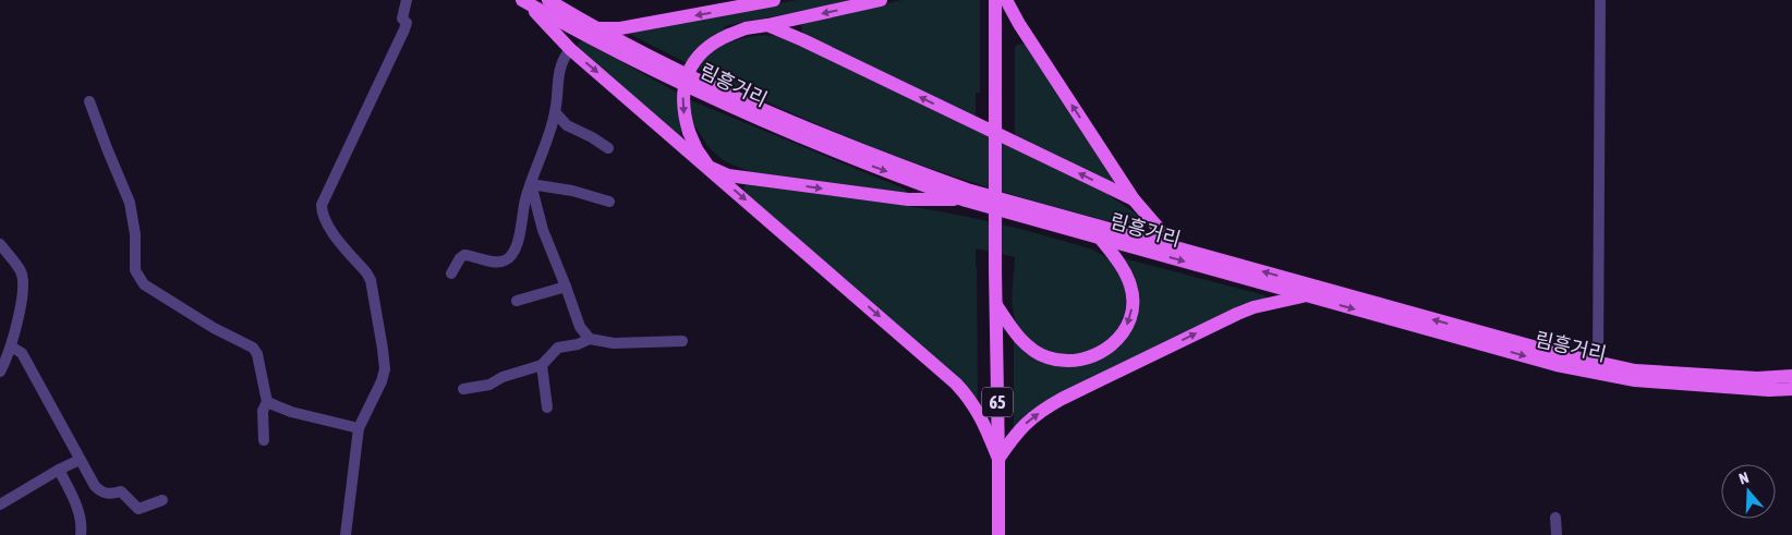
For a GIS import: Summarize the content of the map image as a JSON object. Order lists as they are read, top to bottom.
{
  "streets": {
    "main road": ["림흥거리", "65"]
  },
  "north": "top"
}
